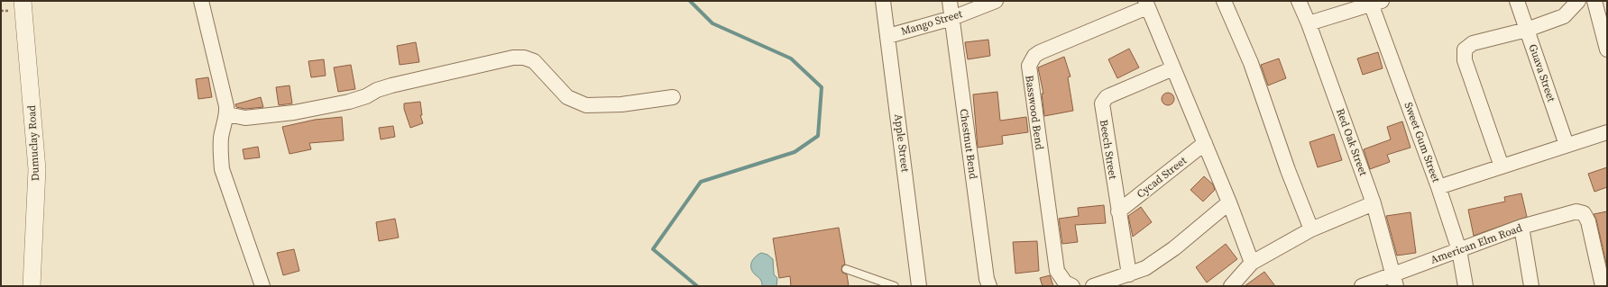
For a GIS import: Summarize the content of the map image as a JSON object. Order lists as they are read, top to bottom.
{
  "streets": {
    "street": [
      "Mango Street",
      "Guava Street",
      "Basswood Bend",
      "Red Oak Street",
      "Sweet Gum Street",
      "Dumuclay Road",
      "Apple Street",
      "Chestnut Bend",
      "Beech Street",
      "Cycad Street",
      "American Elm Road"
    ]
  },
  "crossings": [
    ["Mango Street", "Apple Street"],
    ["Mango Street", "Chestnut Bend"],
    ["Red Oak Street", "American Elm Road"],
    ["Sweet Gum Street", "American Elm Road"],
    ["Beech Street", "Cycad Street"]
  ]
}
